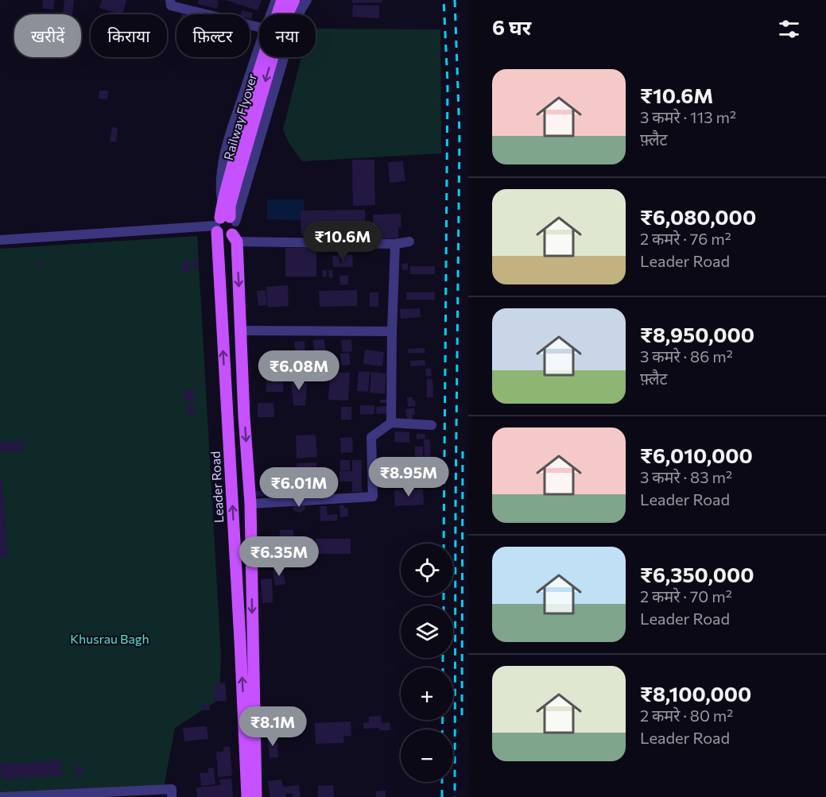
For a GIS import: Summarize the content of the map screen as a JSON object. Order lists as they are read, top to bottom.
{
  "streets": {
    "main road": ["Railway Flyover", "Leader Road"]
  },
  "crossings": [
    ["Railway Flyover", "Leader Road"]
  ],
  "parks": ["Khusrau Bagh"],
  "page": {
    "heading": "6 घर",
    "chip": [
      "खरीदें",
      "किराया",
      "फ़िल्टर",
      "नया"
    ],
    "list": [
      {
        "name": "₹10.6M",
        "note": "3 कमरे · 113 m² · फ़्लैट"
      },
      {
        "name": "₹6,080,000",
        "note": "2 कमरे · 76 m² · Leader Road"
      },
      {
        "name": "₹8,950,000",
        "note": "3 कमरे · 86 m² · फ़्लैट"
      },
      {
        "name": "₹6,010,000",
        "note": "3 कमरे · 83 m² · Leader Road"
      },
      {
        "name": "₹6,350,000",
        "note": "2 कमरे · 70 m² · Leader Road"
      },
      {
        "name": "₹8,100,000",
        "note": "2 कमरे · 80 m² · Leader Road"
      }
    ],
    "price": [
      "₹10.6M",
      "₹6.08M",
      "₹8.95M",
      "₹6.01M",
      "₹6.35M",
      "₹8.1M"
    ],
    "map_buttons": ["+", "−"]
  }
}
